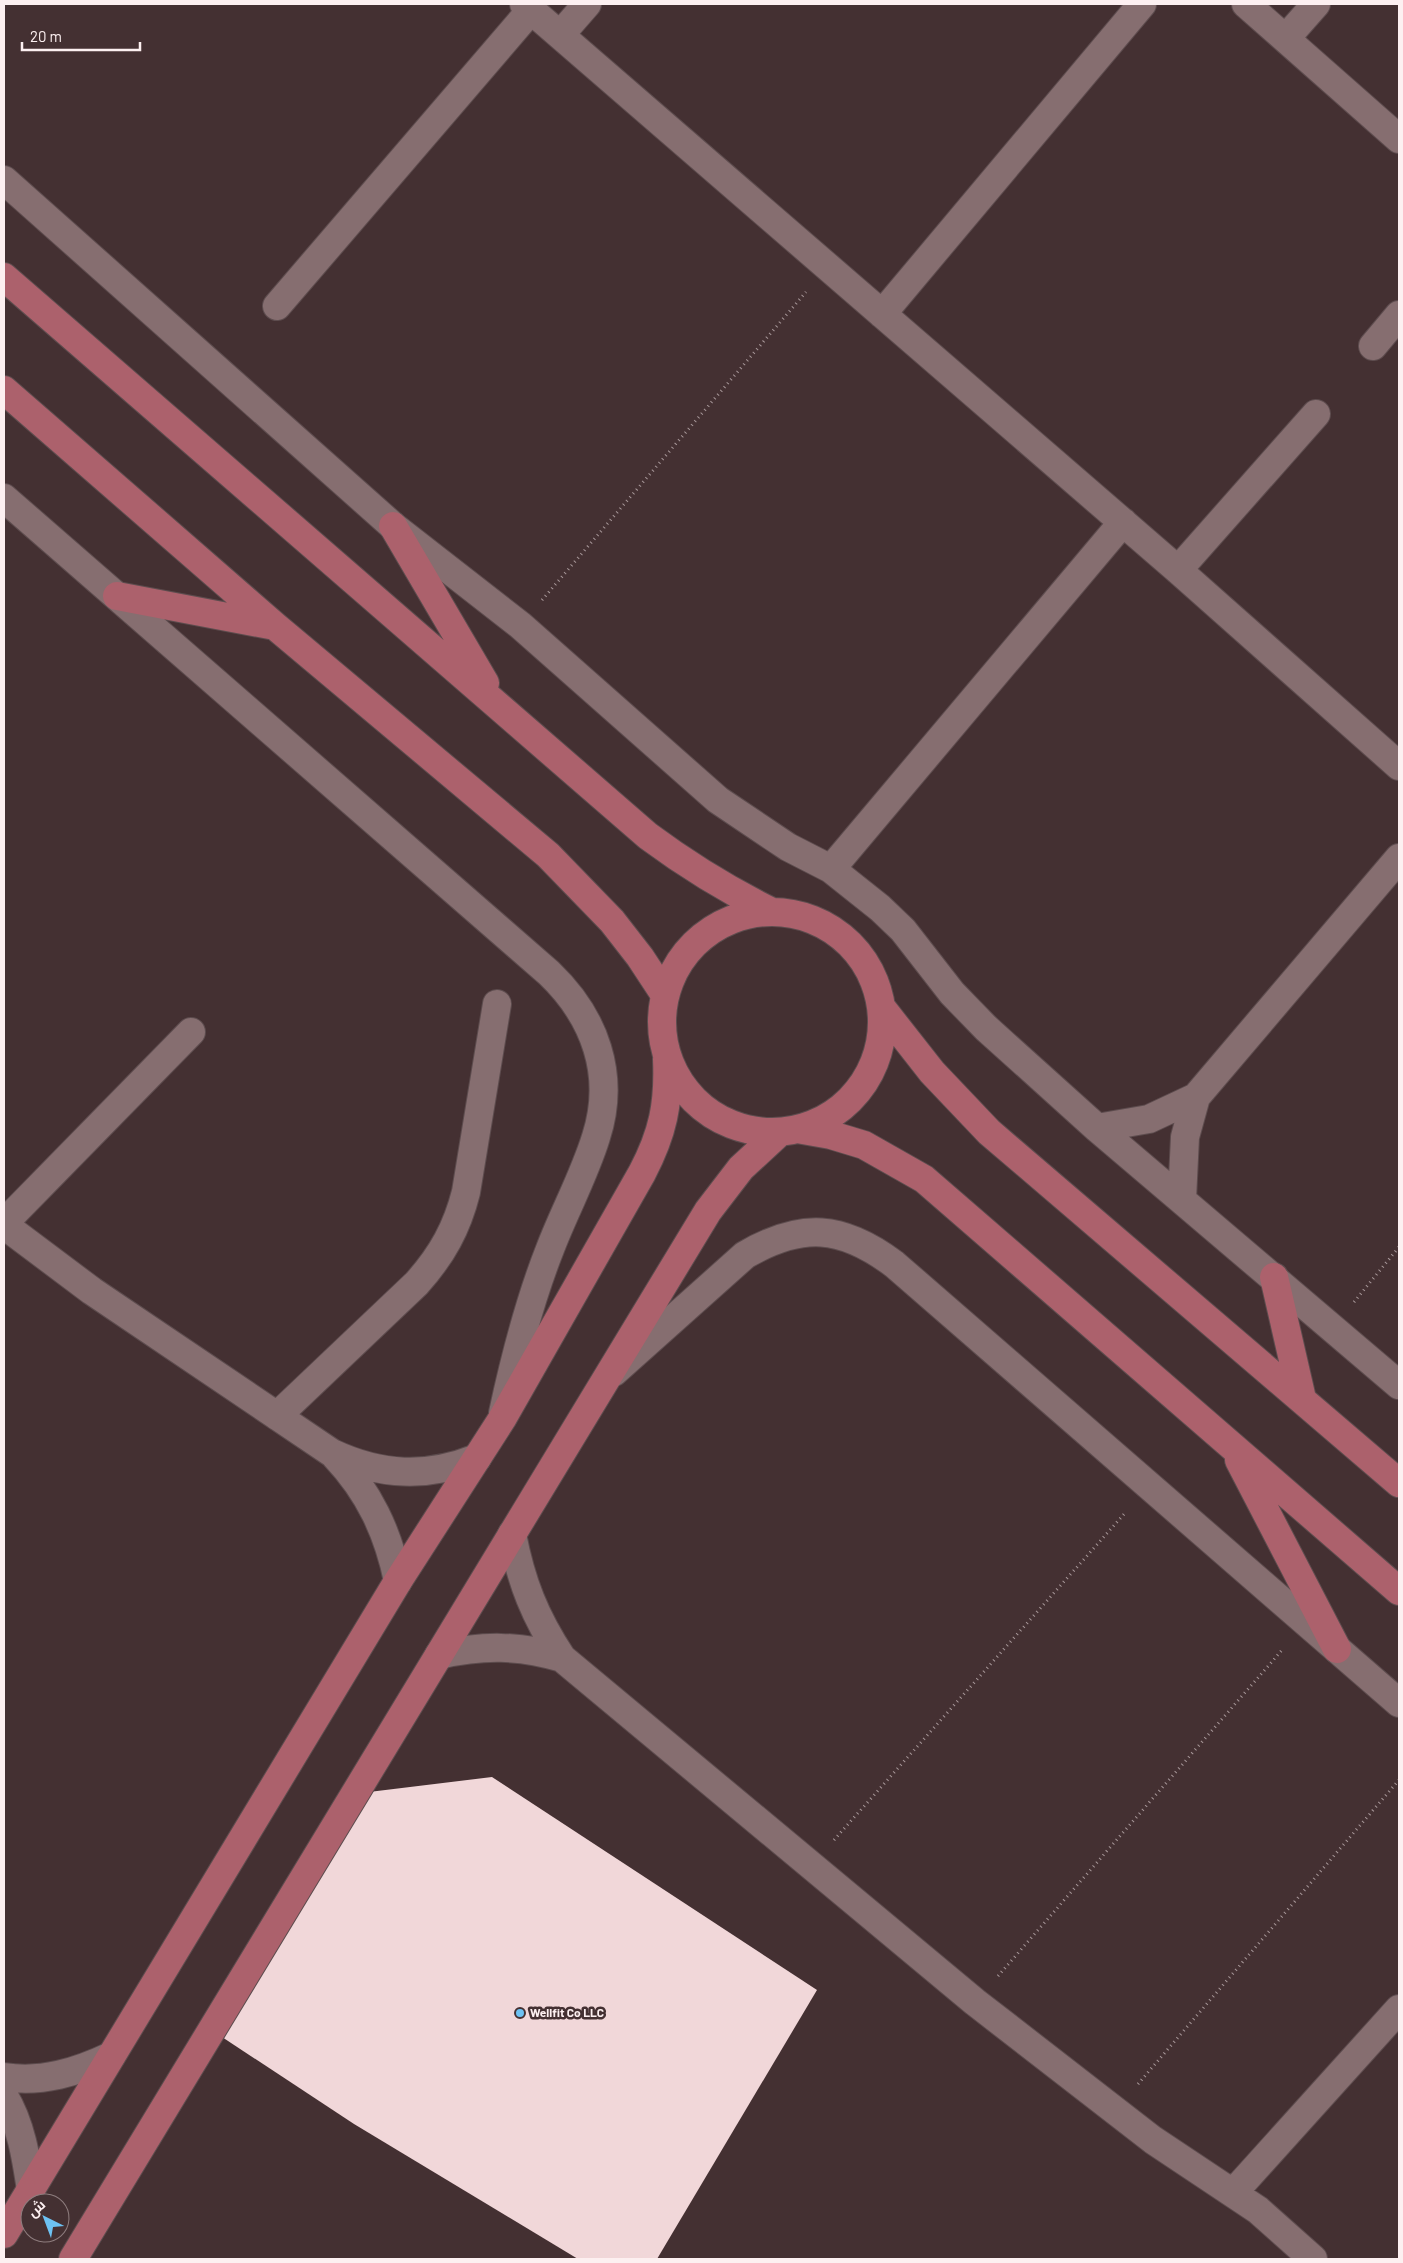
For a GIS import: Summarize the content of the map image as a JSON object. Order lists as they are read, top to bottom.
{
  "places": ["Wellfit Co LLC"],
  "scale_bar": "20 m",
  "north": "top left"
}
